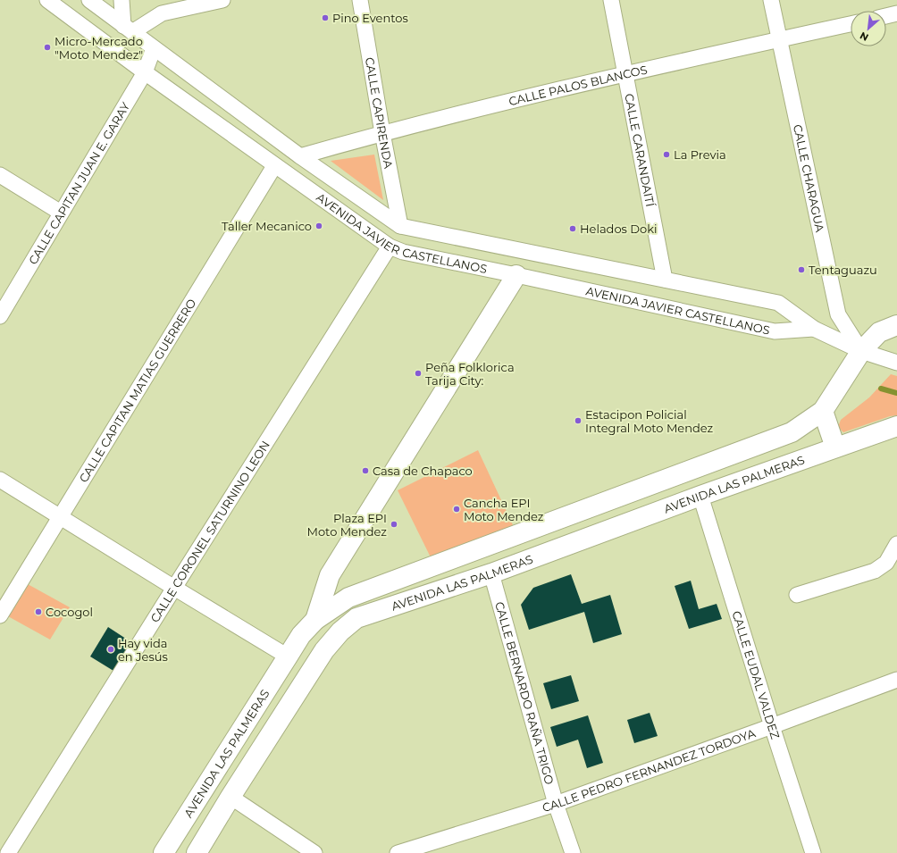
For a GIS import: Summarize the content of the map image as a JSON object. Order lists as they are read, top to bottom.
{
  "streets": {
    "street": [
      "CALLE PALOS BLANCOS",
      "CALLE CAPIRENDA",
      "CALLE CARANDAITÍ",
      "CALLE CHARAGUA",
      "CALLE CAPITAN JUAN E. GARAY",
      "AVENIDA JAVIER CASTELLANOS",
      "CALLE CAPITAN MATIAS GUERRERO",
      "AVENIDA LAS PALMERAS",
      "CALLE CORONEL SATURNINO LEON",
      "CALLE EUDAL VALDEZ",
      "CALLE BERNARDO RAÑA TRIGO",
      "CALLE PEDRO FERNANDEZ TORDOYA"
    ]
  },
  "crossings": [
    ["CALLE PALOS BLANCOS", "CALLE CAPIRENDA"],
    ["CALLE PALOS BLANCOS", "CALLE CARANDAITÍ"],
    ["CALLE PALOS BLANCOS", "CALLE CHARAGUA"],
    ["CALLE PALOS BLANCOS", "AVENIDA JAVIER CASTELLANOS"],
    ["CALLE CAPIRENDA", "AVENIDA JAVIER CASTELLANOS"],
    ["CALLE CARANDAITÍ", "AVENIDA JAVIER CASTELLANOS"],
    ["CALLE CHARAGUA", "AVENIDA JAVIER CASTELLANOS"],
    ["CALLE CHARAGUA", "AVENIDA LAS PALMERAS"],
    ["CALLE CAPITAN JUAN E. GARAY", "AVENIDA JAVIER CASTELLANOS"],
    ["AVENIDA JAVIER CASTELLANOS", "CALLE CAPITAN MATIAS GUERRERO"],
    ["AVENIDA JAVIER CASTELLANOS", "AVENIDA LAS PALMERAS"],
    ["AVENIDA JAVIER CASTELLANOS", "CALLE CORONEL SATURNINO LEON"],
    ["AVENIDA LAS PALMERAS", "CALLE EUDAL VALDEZ"],
    ["AVENIDA LAS PALMERAS", "CALLE BERNARDO RAÑA TRIGO"],
    ["CALLE EUDAL VALDEZ", "CALLE PEDRO FERNANDEZ TORDOYA"],
    ["CALLE BERNARDO RAÑA TRIGO", "CALLE PEDRO FERNANDEZ TORDOYA"]
  ],
  "places": [
    "Pino Eventos",
    "Micro-Mercado \"Moto Mendez\"",
    "La Previa",
    "Taller Mecanico",
    "Helados Doki",
    "Tentaguazu",
    "Peña Folklorica Tarija City:",
    "Estacipon Policial Integral Moto Mendez",
    "Casa de Chapaco",
    "Cancha EPI Moto Mendez",
    "Plaza EPI Moto Mendez",
    "Cocogol",
    "Hay vida en Jesús"
  ],
  "north": "bottom left"
}
